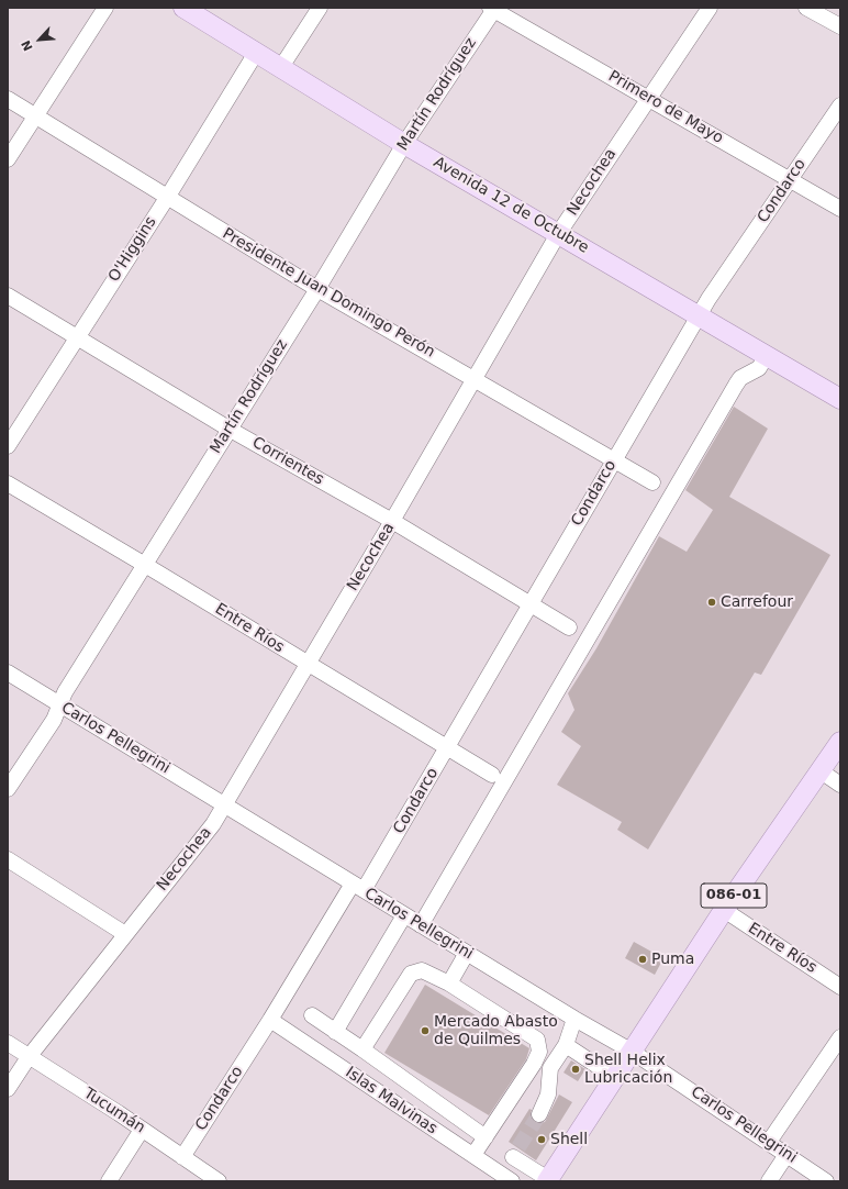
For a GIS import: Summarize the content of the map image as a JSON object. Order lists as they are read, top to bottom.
{
  "streets": {
    "main road": ["Avenida 12 de Octubre", "086-01"],
    "street": [
      "Martín Rodríguez",
      "Primero de Mayo",
      "Necochea",
      "Condarco",
      "O'Higgins",
      "Presidente Juan Domingo Perón",
      "Corrientes",
      "Entre Ríos",
      "Carlos Pellegrini",
      "Islas Malvinas",
      "Tucumán"
    ]
  },
  "crossings": [
    ["Martín Rodríguez", "Primero de Mayo"],
    ["Martín Rodríguez", "Avenida 12 de Octubre"],
    ["Martín Rodríguez", "Presidente Juan Domingo Perón"],
    ["Martín Rodríguez", "Corrientes"],
    ["Martín Rodríguez", "Entre Ríos"],
    ["Martín Rodríguez", "Carlos Pellegrini"],
    ["Primero de Mayo", "Necochea"],
    ["Primero de Mayo", "Condarco"],
    ["Necochea", "Avenida 12 de Octubre"],
    ["Necochea", "Presidente Juan Domingo Perón"],
    ["Necochea", "Corrientes"],
    ["Necochea", "Entre Ríos"],
    ["Necochea", "Carlos Pellegrini"],
    ["Necochea", "Tucumán"],
    ["Condarco", "Avenida 12 de Octubre"],
    ["Condarco", "Presidente Juan Domingo Perón"],
    ["Condarco", "Corrientes"],
    ["Condarco", "Entre Ríos"],
    ["Condarco", "Carlos Pellegrini"],
    ["Condarco", "Islas Malvinas"],
    ["Condarco", "Tucumán"],
    ["Avenida 12 de Octubre", "O'Higgins"],
    ["O'Higgins", "Presidente Juan Domingo Perón"],
    ["O'Higgins", "Corrientes"],
    ["Entre Ríos", "086-01"],
    ["Carlos Pellegrini", "086-01"]
  ],
  "places": [
    "Carrefour",
    "Puma",
    "Mercado Abasto de Quilmes",
    "Shell Helix Lubricación",
    "Shell"
  ],
  "north": "bottom left"
}
